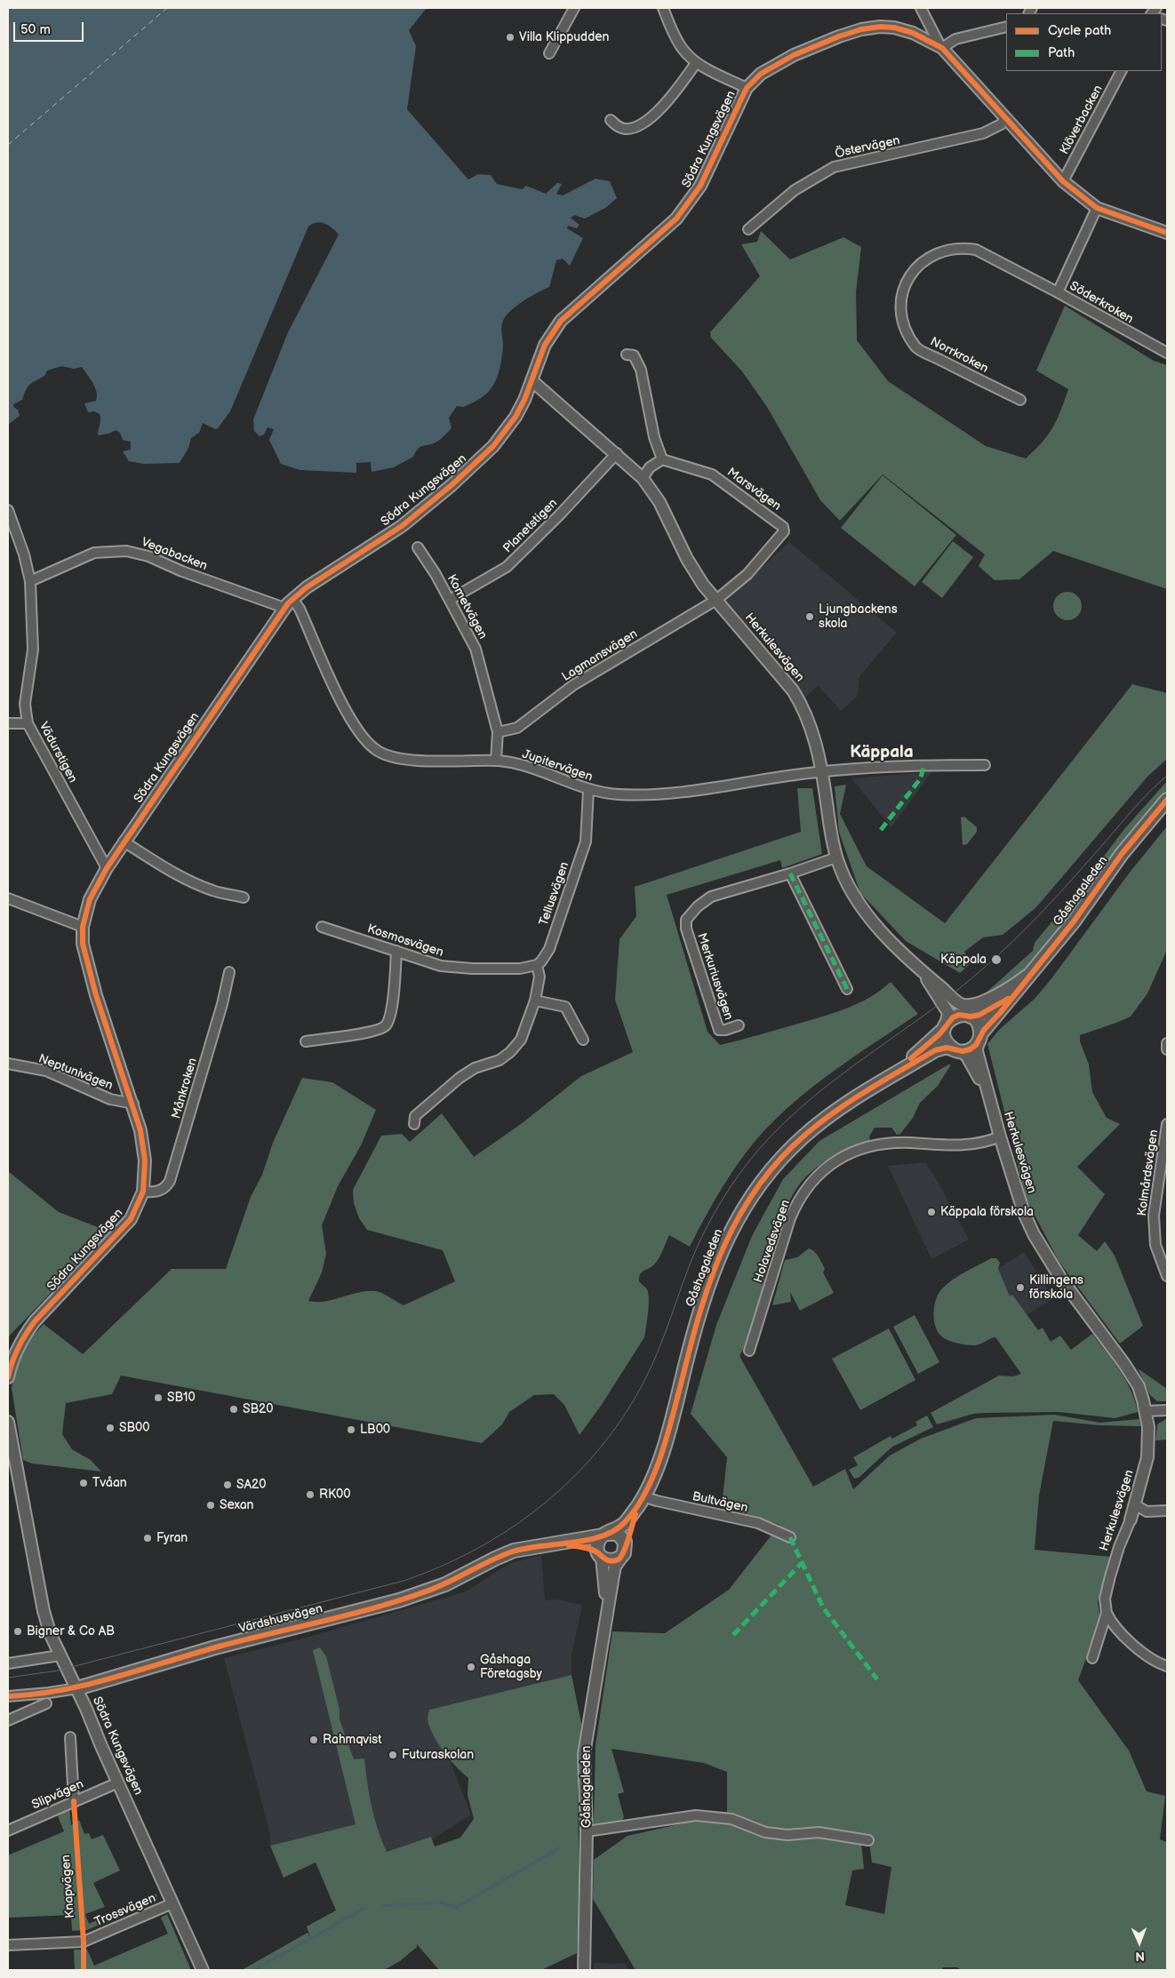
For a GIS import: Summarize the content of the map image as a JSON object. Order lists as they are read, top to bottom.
{
  "streets": {
    "main road": ["Gåshagaleden", "Värdshusvägen"],
    "street": [
      "Klöverbacken",
      "Södra Kungsvägen",
      "Östervägen",
      "Söderkroken",
      "Norrkroken",
      "Marsvägen",
      "Planetstigen",
      "Vegabacken",
      "Kometvägen",
      "Herkulesvägen",
      "Lagmansvägen",
      "Vädurstigen",
      "Jupitervägen",
      "Tellusvägen",
      "Kosmosvägen",
      "Merkuriusvägen",
      "Neptunivägen",
      "Månkroken",
      "Kolmårdsvägen",
      "Holavedsvägen",
      "Bultvägen",
      "Slipvägen",
      "Trossvägen"
    ],
    "cycle path": ["Knapvägen"]
  },
  "crossings": [
    ["Klöverbacken", "Södra Kungsvägen"],
    ["Södra Kungsvägen", "Östervägen"],
    ["Södra Kungsvägen", "Söderkroken"],
    ["Södra Kungsvägen", "Vegabacken"],
    ["Södra Kungsvägen", "Herkulesvägen"],
    ["Södra Kungsvägen", "Vädurstigen"],
    ["Södra Kungsvägen", "Jupitervägen"],
    ["Södra Kungsvägen", "Neptunivägen"],
    ["Södra Kungsvägen", "Månkroken"],
    ["Södra Kungsvägen", "Värdshusvägen"],
    ["Södra Kungsvägen", "Slipvägen"],
    ["Södra Kungsvägen", "Trossvägen"],
    ["Söderkroken", "Norrkroken"],
    ["Marsvägen", "Herkulesvägen"],
    ["Marsvägen", "Lagmansvägen"],
    ["Planetstigen", "Kometvägen"],
    ["Planetstigen", "Herkulesvägen"],
    ["Vegabacken", "Vädurstigen"],
    ["Vegabacken", "Jupitervägen"],
    ["Kometvägen", "Lagmansvägen"],
    ["Kometvägen", "Jupitervägen"],
    ["Herkulesvägen", "Lagmansvägen"],
    ["Herkulesvägen", "Jupitervägen"],
    ["Herkulesvägen", "Gåshagaleden"],
    ["Herkulesvägen", "Merkuriusvägen"],
    ["Herkulesvägen", "Holavedsvägen"],
    ["Jupitervägen", "Tellusvägen"],
    ["Gåshagaleden", "Bultvägen"],
    ["Gåshagaleden", "Värdshusvägen"],
    ["Tellusvägen", "Kosmosvägen"]
  ],
  "districts": ["Käppala"],
  "places": [
    "Villa Klippudden",
    "Ljungbackens skola",
    "Käppala",
    "Käppala förskola",
    "Killingens förskola",
    "SB10",
    "SB20",
    "SB00",
    "LB00",
    "Tvåan",
    "SA20",
    "RK00",
    "Sexan",
    "Fyran",
    "Bigner & Co AB",
    "Gåshaga Företagsby",
    "Rahmqvist",
    "Futuraskolan"
  ],
  "legend": ["Cycle path", "Path"],
  "scale_bar": "50 m",
  "north": "bottom"
}
